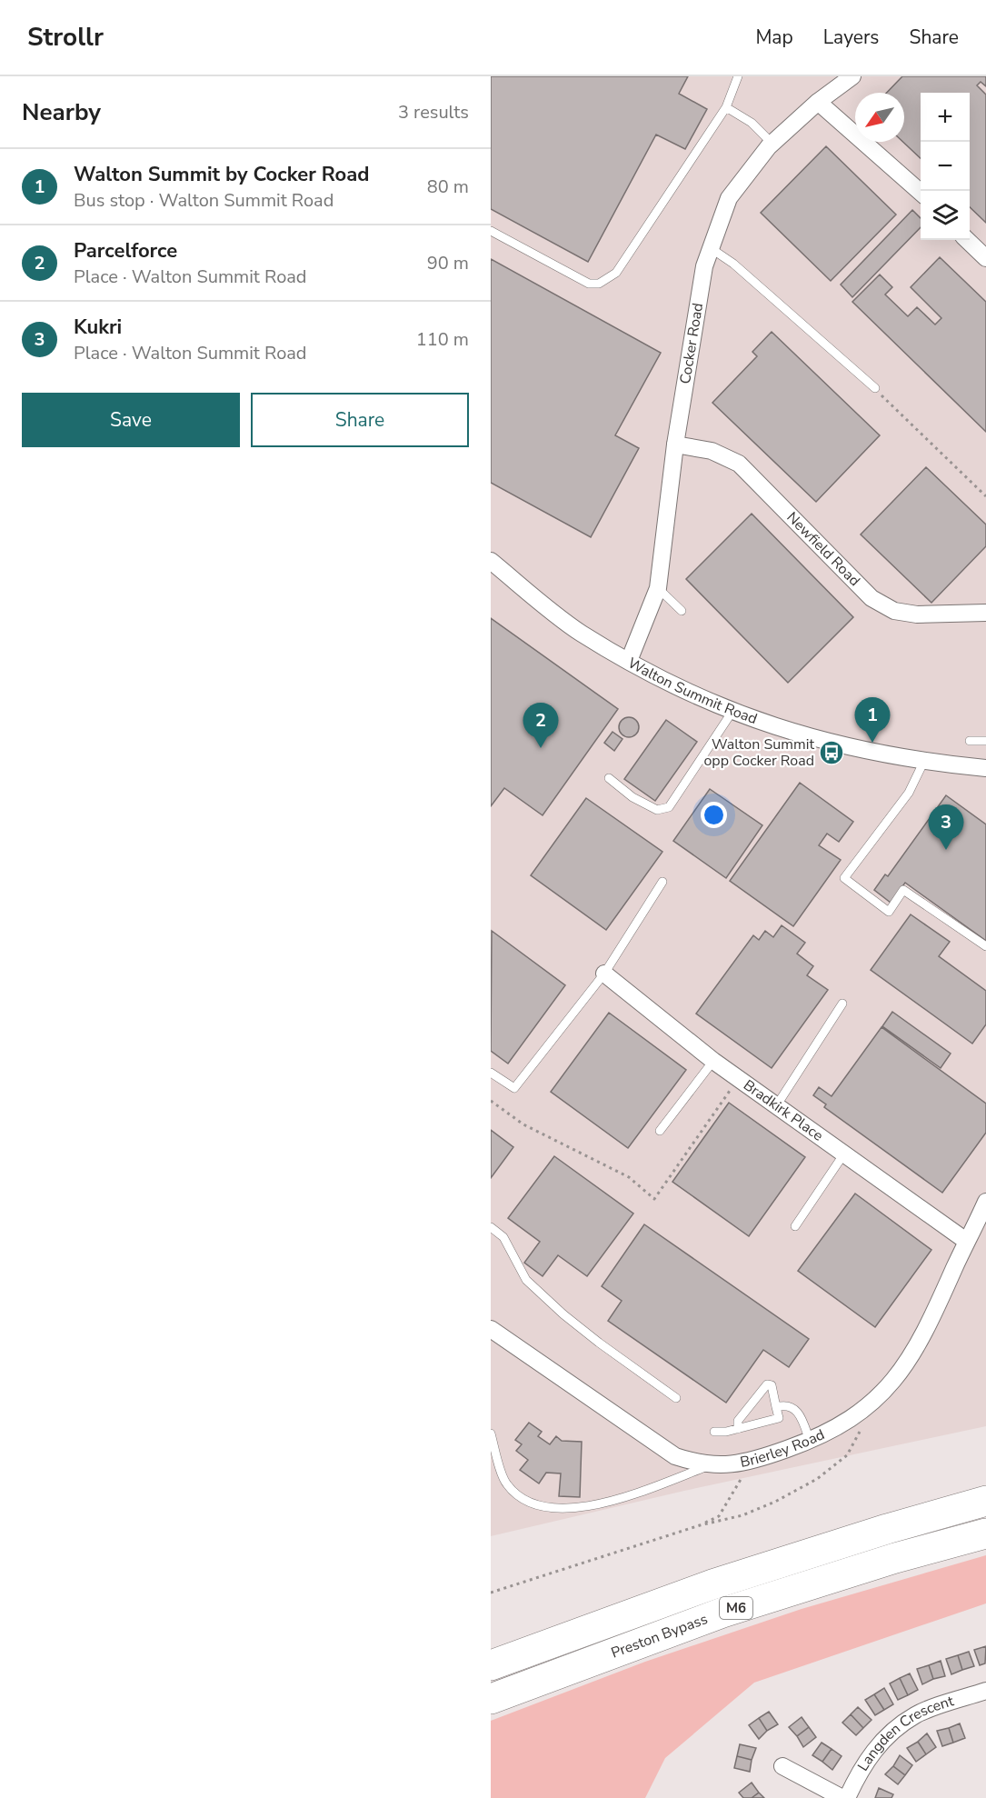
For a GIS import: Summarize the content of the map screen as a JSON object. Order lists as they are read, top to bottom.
{
  "streets": {
    "highway": ["M6", "Preston Bypass"],
    "street": [
      "Cocker Road",
      "Newfield Road",
      "Walton Summit Road",
      "Bradkirk Place",
      "Brierley Road",
      "Langden Crescent"
    ]
  },
  "crossings": [
    ["Cocker Road", "Newfield Road"],
    ["Cocker Road", "Walton Summit Road"],
    ["Bradkirk Place", "Brierley Road"]
  ],
  "places": {
    "bus stop": ["Walton Summit opp Cocker Road"]
  },
  "north": "bottom left",
  "page": {
    "header": "Strollr",
    "nav": ["Map", "Layers", "Share"],
    "heading": ["Nearby", "3 results"],
    "map_buttons": ["+", "−"],
    "list": [
      {
        "mark": "1",
        "name": "Walton Summit by Cocker Road",
        "note": "Bus stop · Walton Summit Road",
        "value": "80 m"
      },
      {
        "mark": "2",
        "name": "Parcelforce",
        "note": "Place · Walton Summit Road",
        "value": "90 m"
      },
      {
        "mark": "3",
        "name": "Kukri",
        "note": "Place · Walton Summit Road",
        "value": "110 m"
      }
    ],
    "buttons": ["Save", "Share"],
    "pins": ["1", "2", "3"]
  }
}
